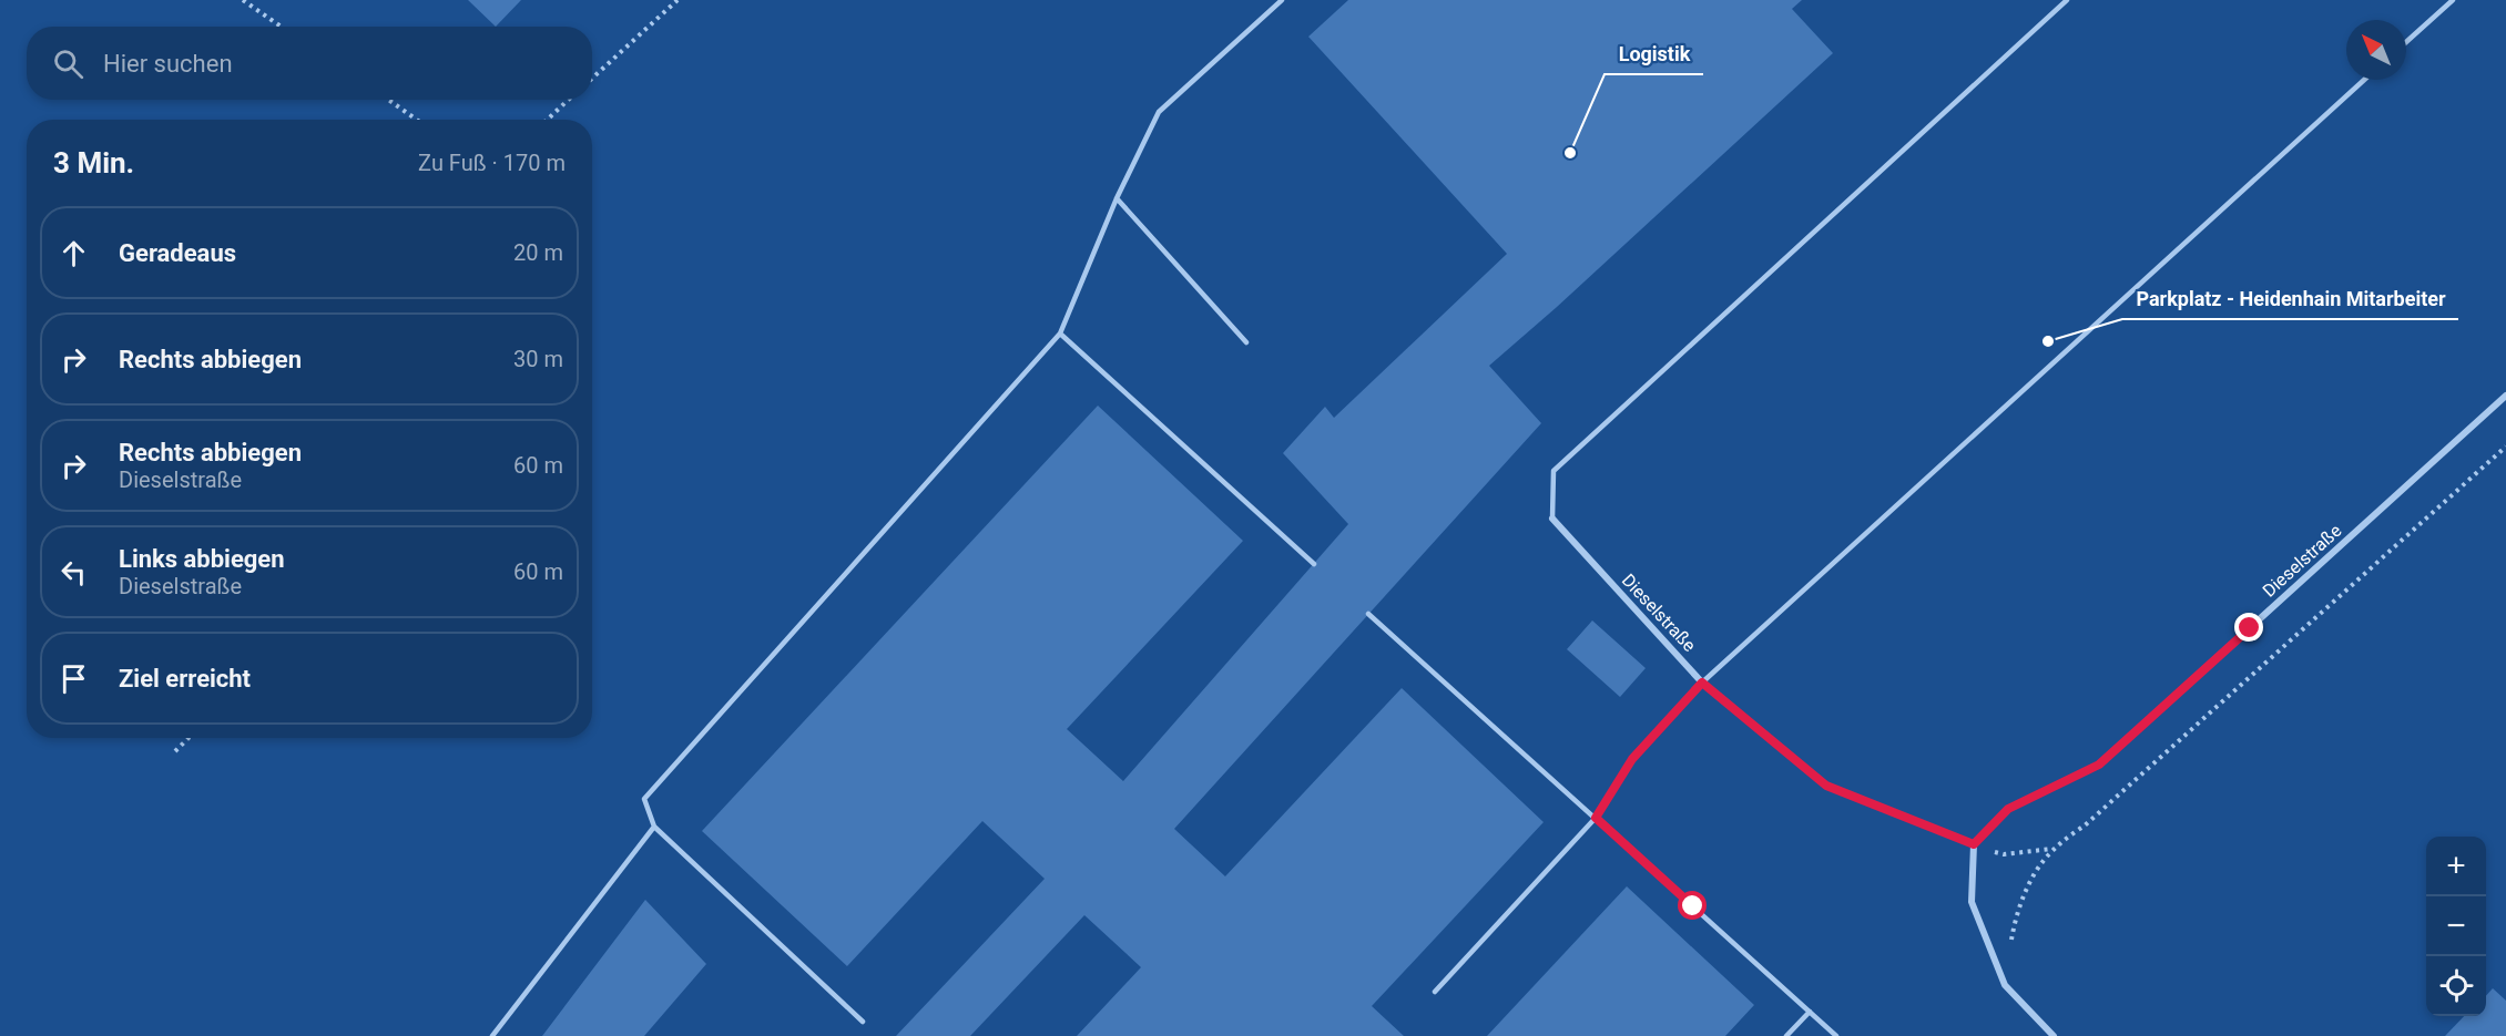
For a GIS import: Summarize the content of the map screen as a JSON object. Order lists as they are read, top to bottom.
{
  "streets": {
    "street": ["Dieselstraße"]
  },
  "places": ["Logistik", "Parkplatz - Heidenhain Mitarbeiter"],
  "north": "top left",
  "page": {
    "search": "Hier suchen",
    "heading": ["3 Min.", "Zu Fuß · 170 m"],
    "list": [
      ["Geradeaus", "20 m"],
      ["Rechts abbiegen", "30 m"],
      ["Rechts abbiegen", "Dieselstraße", "60 m"],
      ["Links abbiegen", "Dieselstraße", "60 m"],
      "Ziel erreicht"
    ],
    "map_buttons": ["+", "−"]
  }
}
